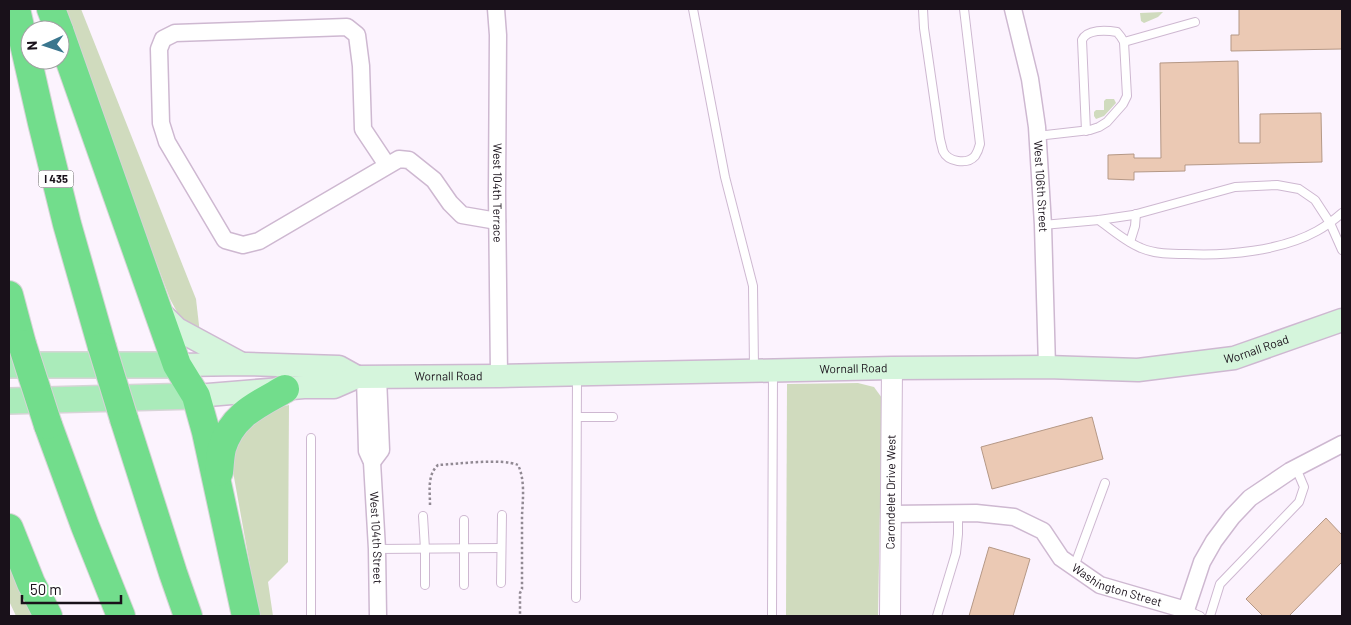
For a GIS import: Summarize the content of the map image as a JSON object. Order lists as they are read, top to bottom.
{
  "streets": {
    "highway": ["I 435"],
    "main road": ["Wornall Road"],
    "street": [
      "West 106th Street",
      "West 104th Terrace",
      "Carondelet Drive West",
      "West 104th Street",
      "Washington Street"
    ]
  },
  "crossings": [
    ["West 106th Street", "Wornall Road"],
    ["West 104th Terrace", "Wornall Road"],
    ["Wornall Road", "Carondelet Drive West"],
    ["Wornall Road", "West 104th Street"],
    ["Carondelet Drive West", "Washington Street"]
  ],
  "scale_bar": "50 m",
  "north": "left"
}
